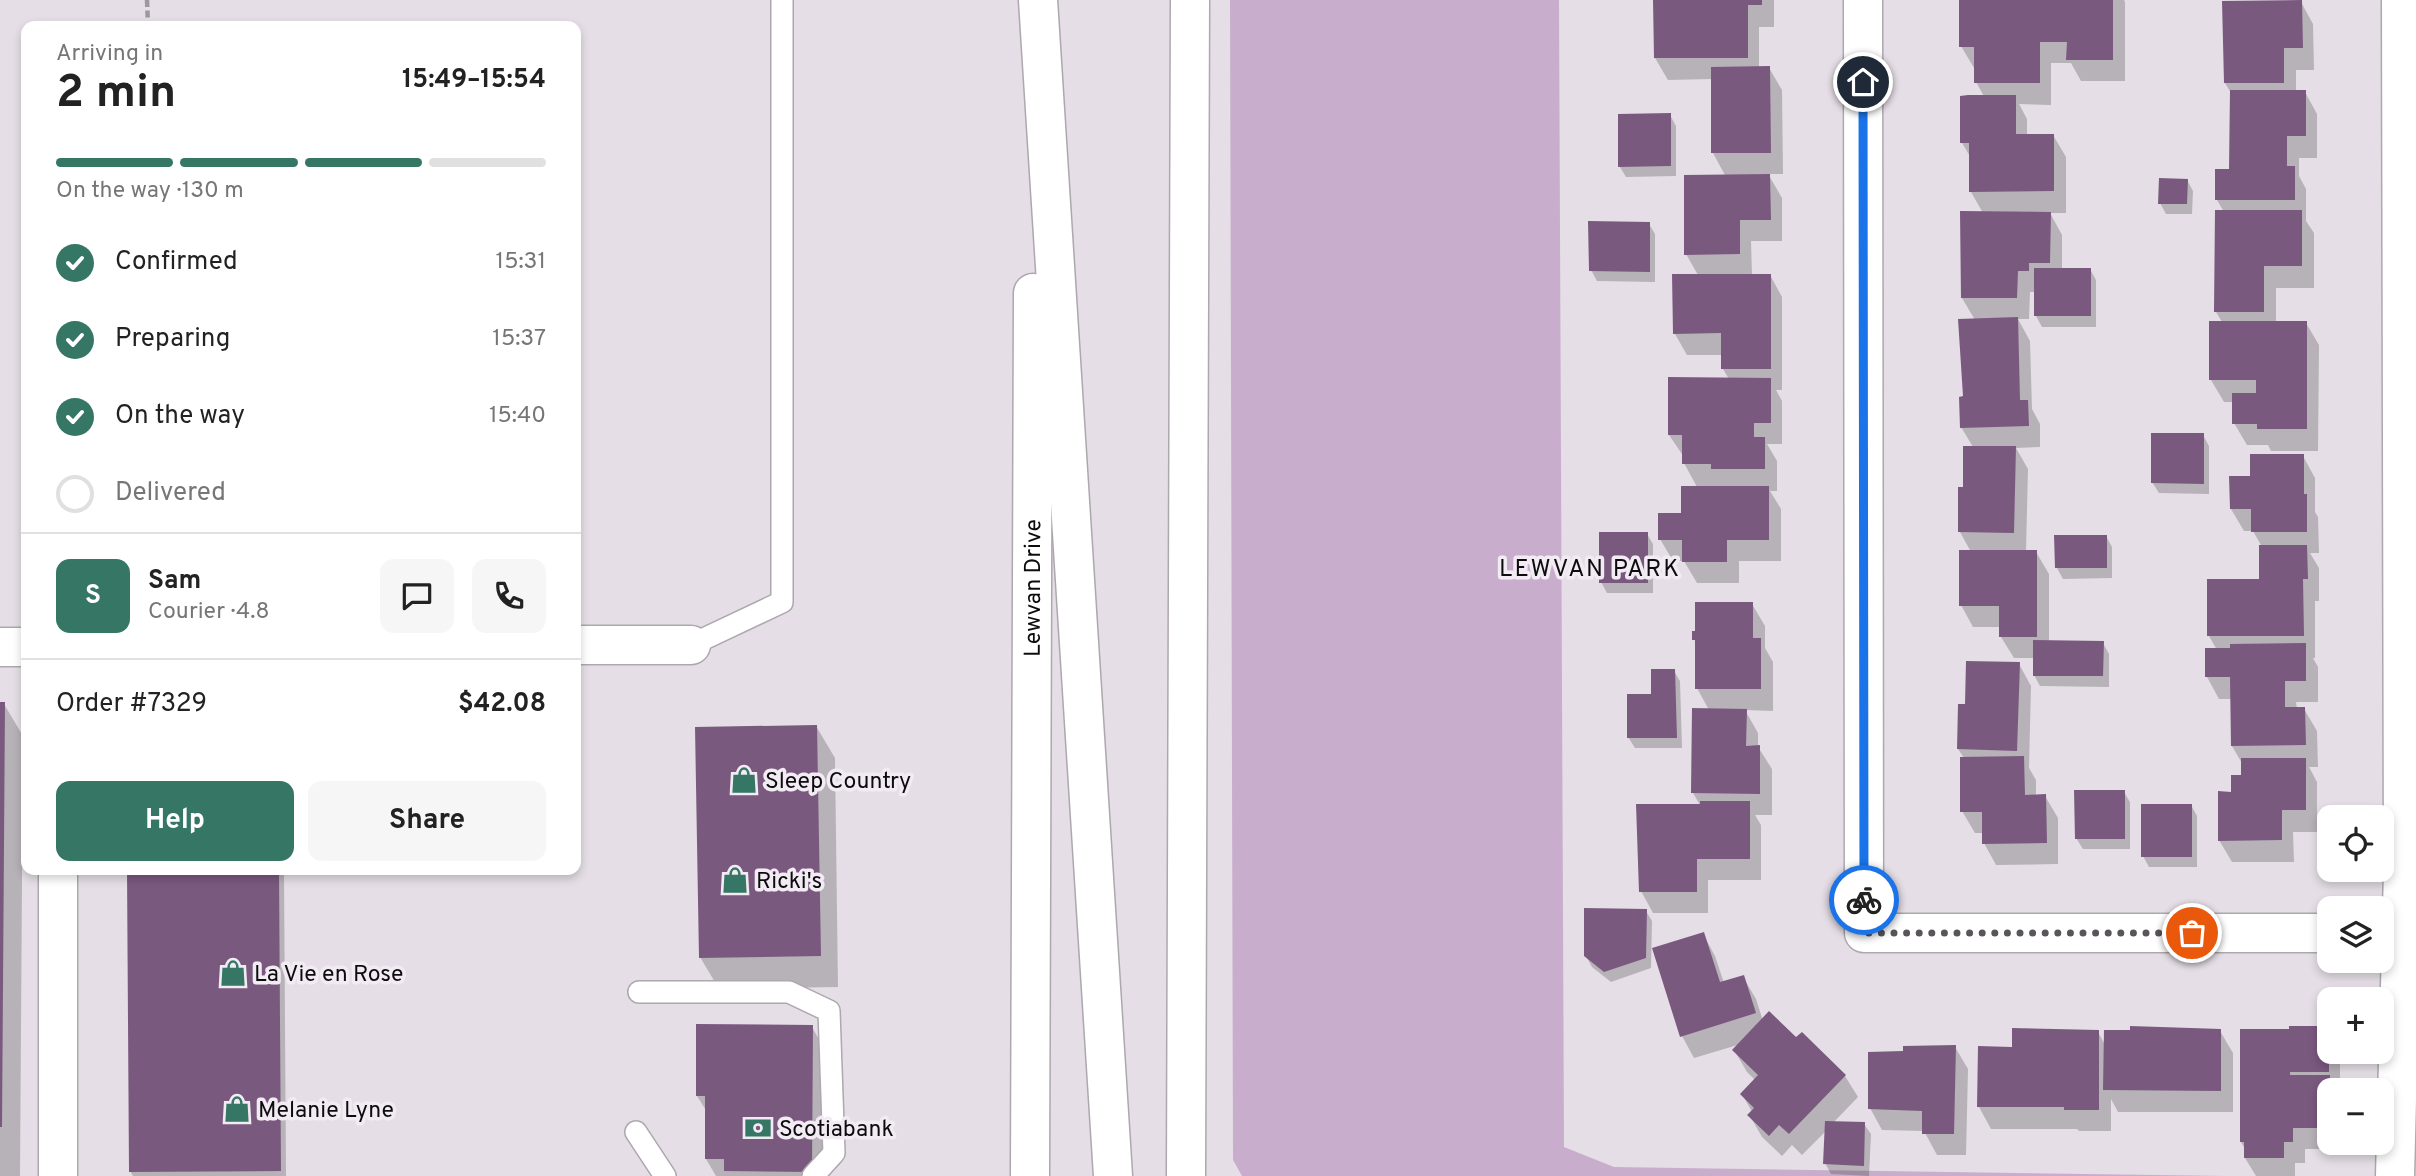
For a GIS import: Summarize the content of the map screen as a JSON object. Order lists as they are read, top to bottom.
{
  "streets": {
    "main road": ["Lewvan Drive"]
  },
  "districts": ["LEWVAN PARK"],
  "places": {
    "shop": [
      "Sleep Country",
      "Ricki's",
      "La Vie en Rose",
      "Melanie Lyne"
    ],
    "bank": ["Scotiabank"]
  },
  "page": {
    "heading": ["2 min", "Arriving in", "15:49–15:54"],
    "panel": [
      "Sam",
      "Courier · 4.8",
      "Order #7329",
      "$42.08"
    ],
    "bar": "On the way · 130 m",
    "list": [
      ["Confirmed", "15:31"],
      ["Preparing", "15:37"],
      ["On the way", "15:40"],
      "Delivered"
    ],
    "round": "S",
    "buttons": ["Help", "Share"],
    "map_buttons": ["+", "−"]
  }
}
